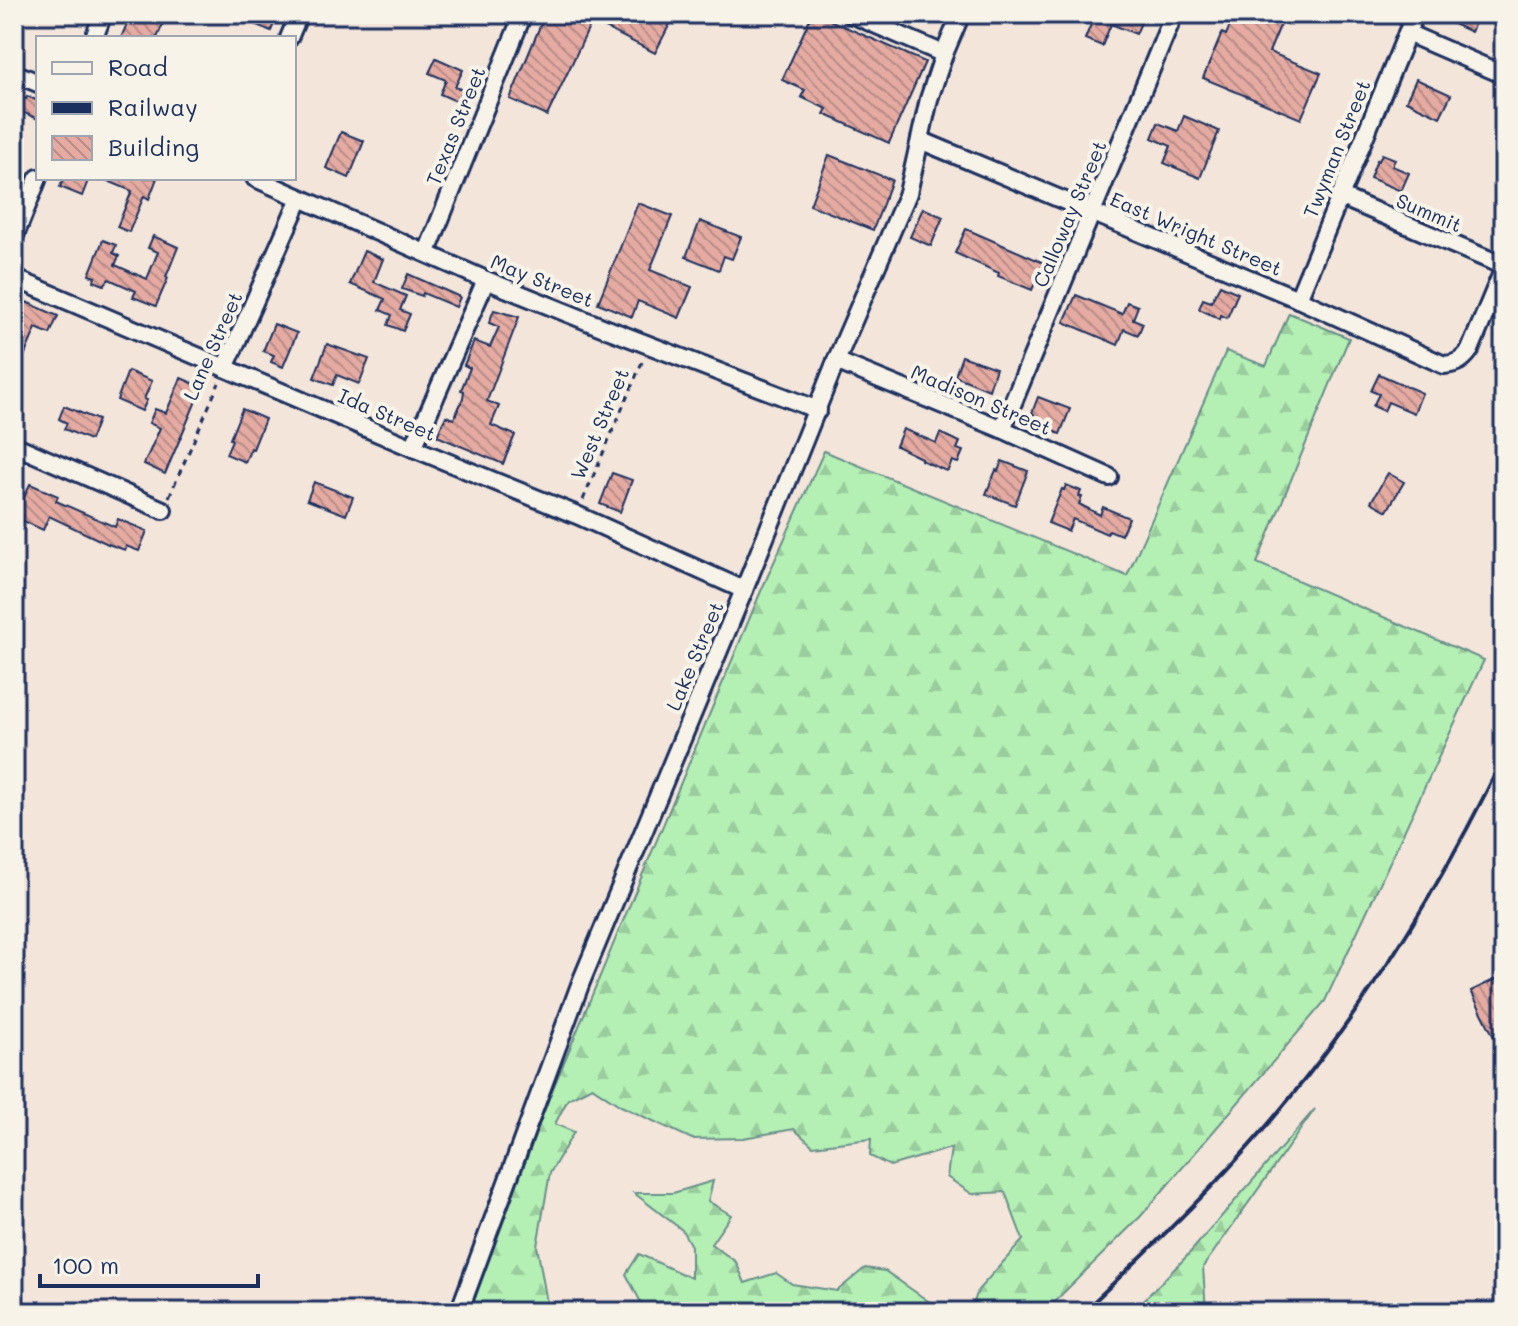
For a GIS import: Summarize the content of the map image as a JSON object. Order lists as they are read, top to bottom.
{
  "streets": {
    "street": [
      "Texas Street",
      "Twyman Street",
      "Summit",
      "Calloway Street",
      "East Wright Street",
      "May Street",
      "Lane Street",
      "Madison Street",
      "Ida Street",
      "Lake Street"
    ],
    "path": ["West Street"]
  },
  "crossings": [
    ["Texas Street", "May Street"],
    ["Twyman Street", "Summit"],
    ["Twyman Street", "East Wright Street"],
    ["Summit", "East Wright Street"],
    ["Calloway Street", "East Wright Street"],
    ["Calloway Street", "Madison Street"],
    ["East Wright Street", "Lake Street"],
    ["May Street", "Lane Street"],
    ["May Street", "West Street"],
    ["May Street", "Lake Street"],
    ["Lane Street", "Ida Street"],
    ["Madison Street", "Lake Street"],
    ["Ida Street", "West Street"],
    ["Ida Street", "Lake Street"]
  ],
  "legend": ["Road", "Railway", "Building"],
  "scale_bar": "100 m"
}
